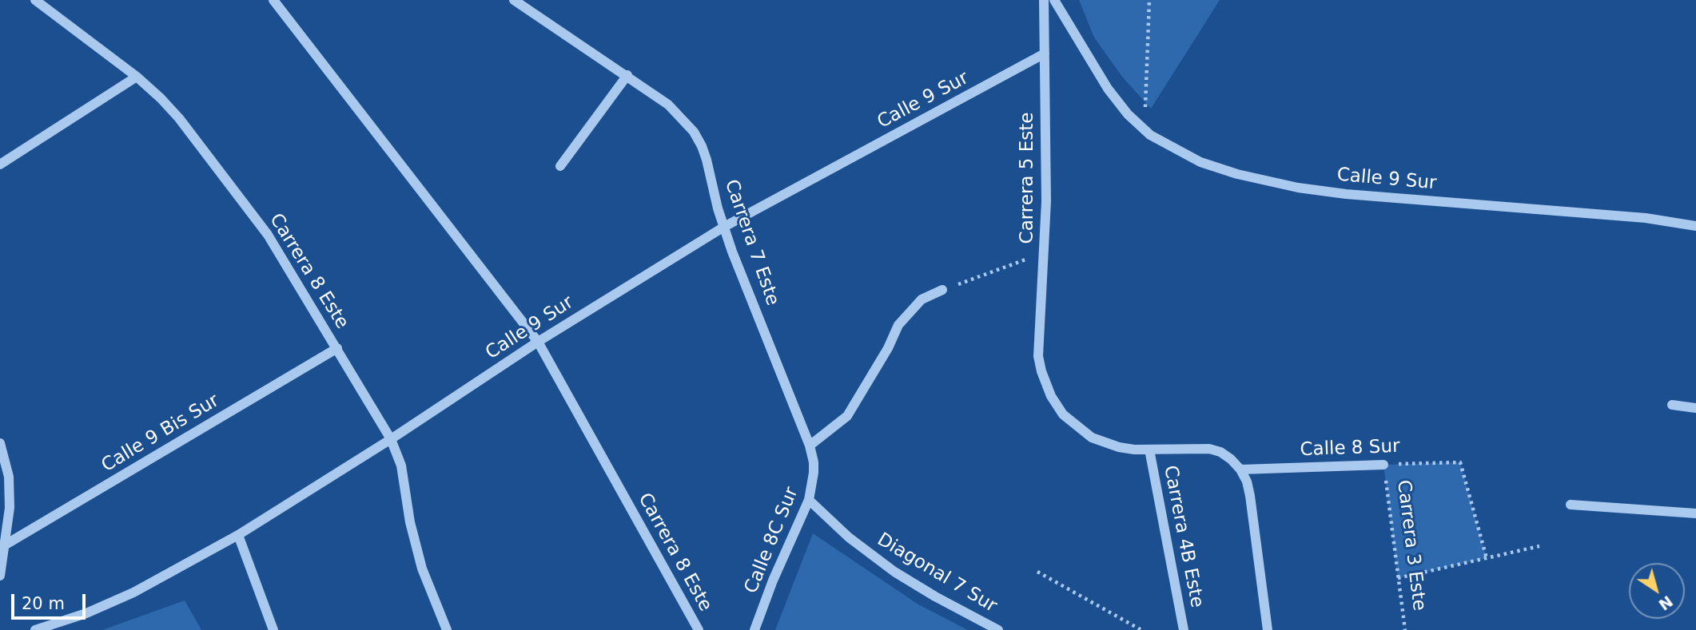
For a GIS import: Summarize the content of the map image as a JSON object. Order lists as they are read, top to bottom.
{
  "streets": {
    "street": [
      "Calle 9 Sur",
      "Carrera 5 Este",
      "Carrera 7 Este",
      "Carrera 8 Este",
      "Calle 9 Bis Sur",
      "Calle 8 Sur",
      "Carrera 4B Este",
      "Calle 8C Sur",
      "Diagonal 7 Sur"
    ],
    "path": ["Carrera 3 Este"]
  },
  "crossings": [
    ["Calle 9 Sur", "Carrera 5 Este"],
    ["Calle 9 Sur", "Carrera 7 Este"],
    ["Calle 9 Sur", "Carrera 8 Este"],
    ["Carrera 5 Este", "Calle 8 Sur"],
    ["Carrera 5 Este", "Carrera 4B Este"],
    ["Carrera 7 Este", "Calle 8C Sur"],
    ["Carrera 8 Este", "Calle 9 Bis Sur"],
    ["Calle 8 Sur", "Carrera 3 Este"],
    ["Calle 8C Sur", "Diagonal 7 Sur"]
  ],
  "scale_bar": "20 m",
  "north": "bottom right"
}
